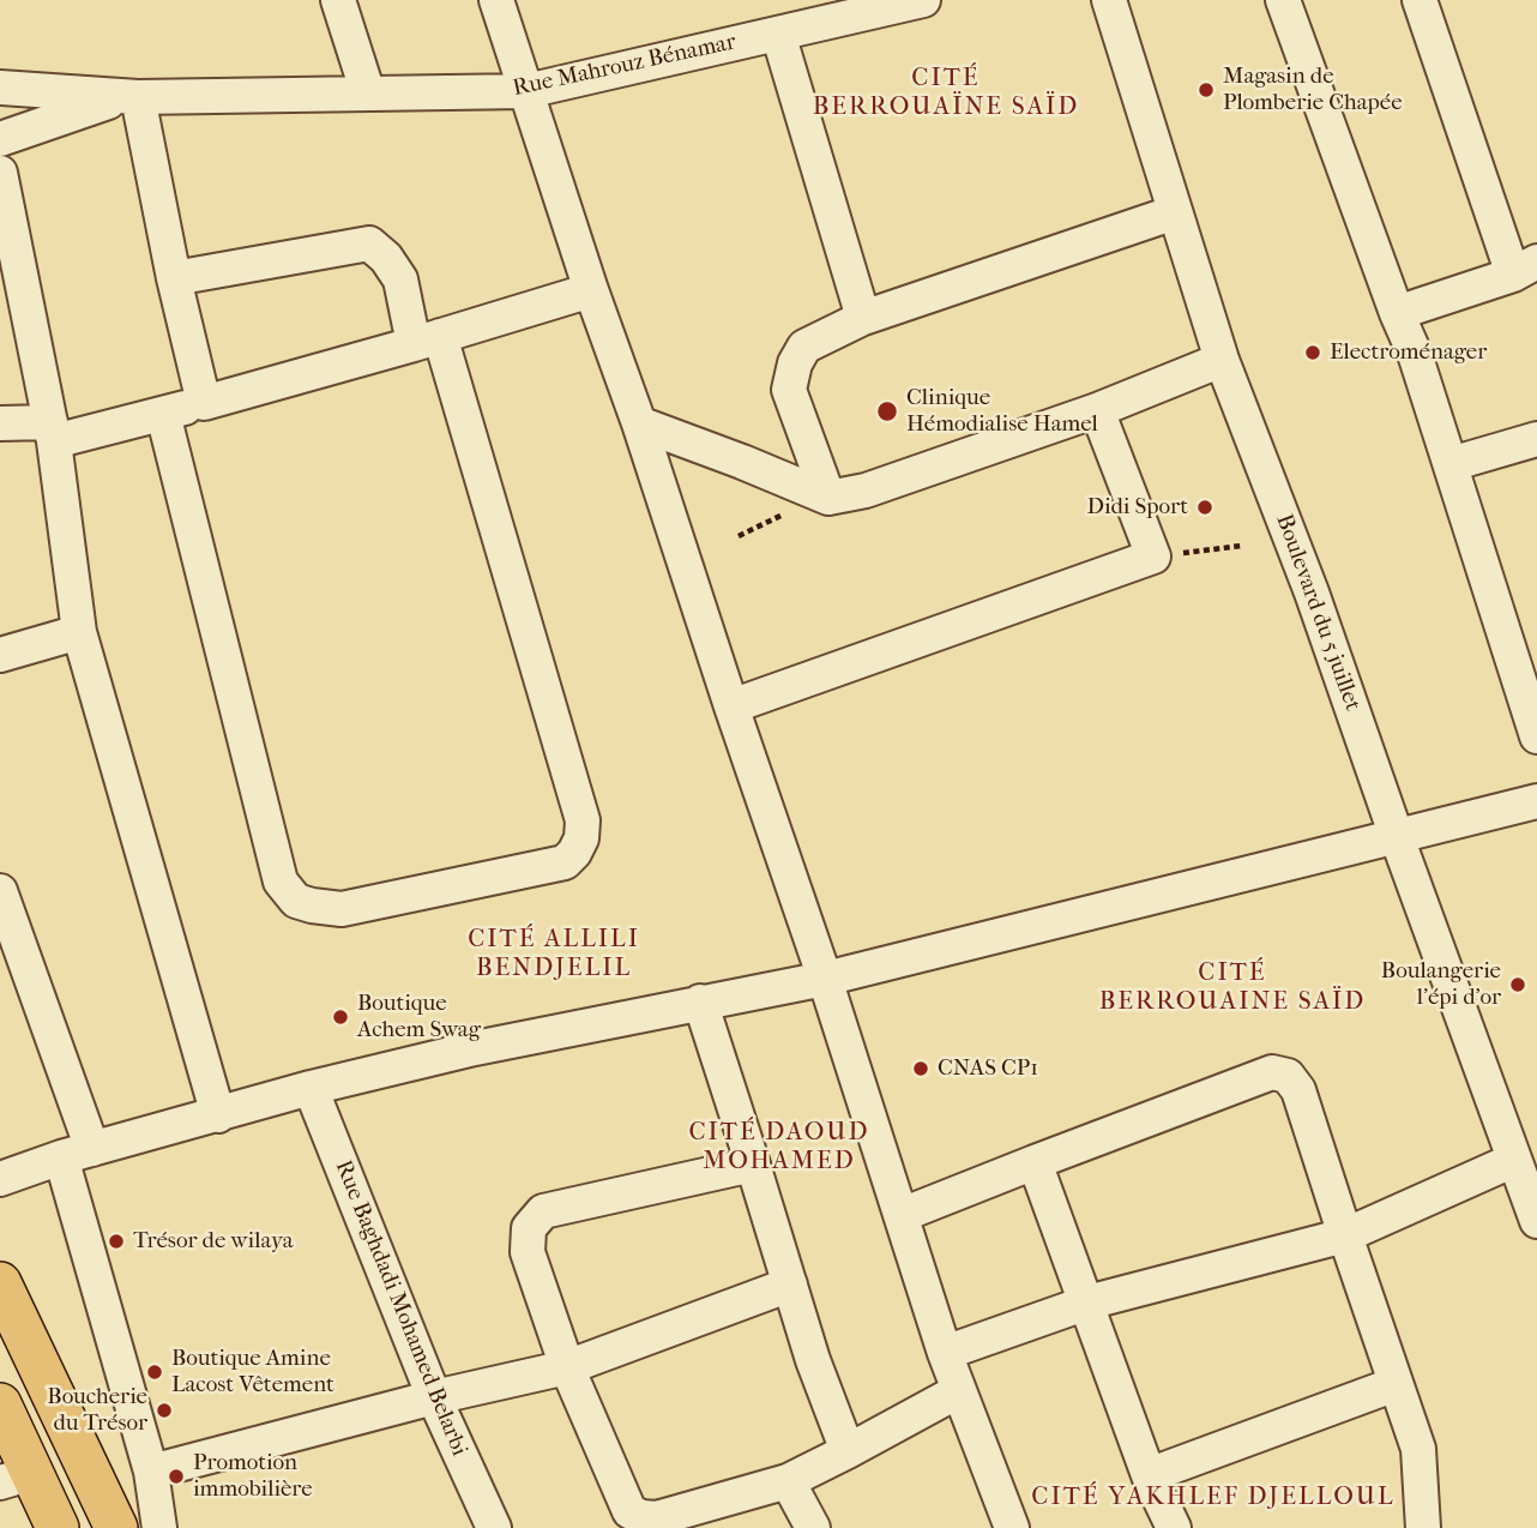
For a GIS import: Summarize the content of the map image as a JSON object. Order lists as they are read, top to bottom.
{
  "streets": {
    "street": ["Rue Mahrouz Bénamar", "Boulevard du 5 juillet", "Rue Baghdadi Mohamed Belarbi"]
  },
  "districts": [
    "CITÉ BERROUAÏNE SAÏD",
    "CITÉ ALLILI BENDJELIL",
    "CITÉ BERROUAINE SAÏD",
    "CITÉ DAOUD MOHAMED",
    "CITÉ YAKHLEF DJELLOUL"
  ],
  "places": [
    "Magasin de Plomberie Chapée",
    "Electroménager",
    "Clinique Hémodialise Hamel",
    "Didi Sport",
    "Boulangerie l'épi d'or",
    "Boutique Achem Swag",
    "CNAS CP1",
    "Trésor de wilaya",
    "Boutique Amine Lacost Vêtement",
    "Boucherie du Trésor",
    "Promotion immobilière"
  ]
}
